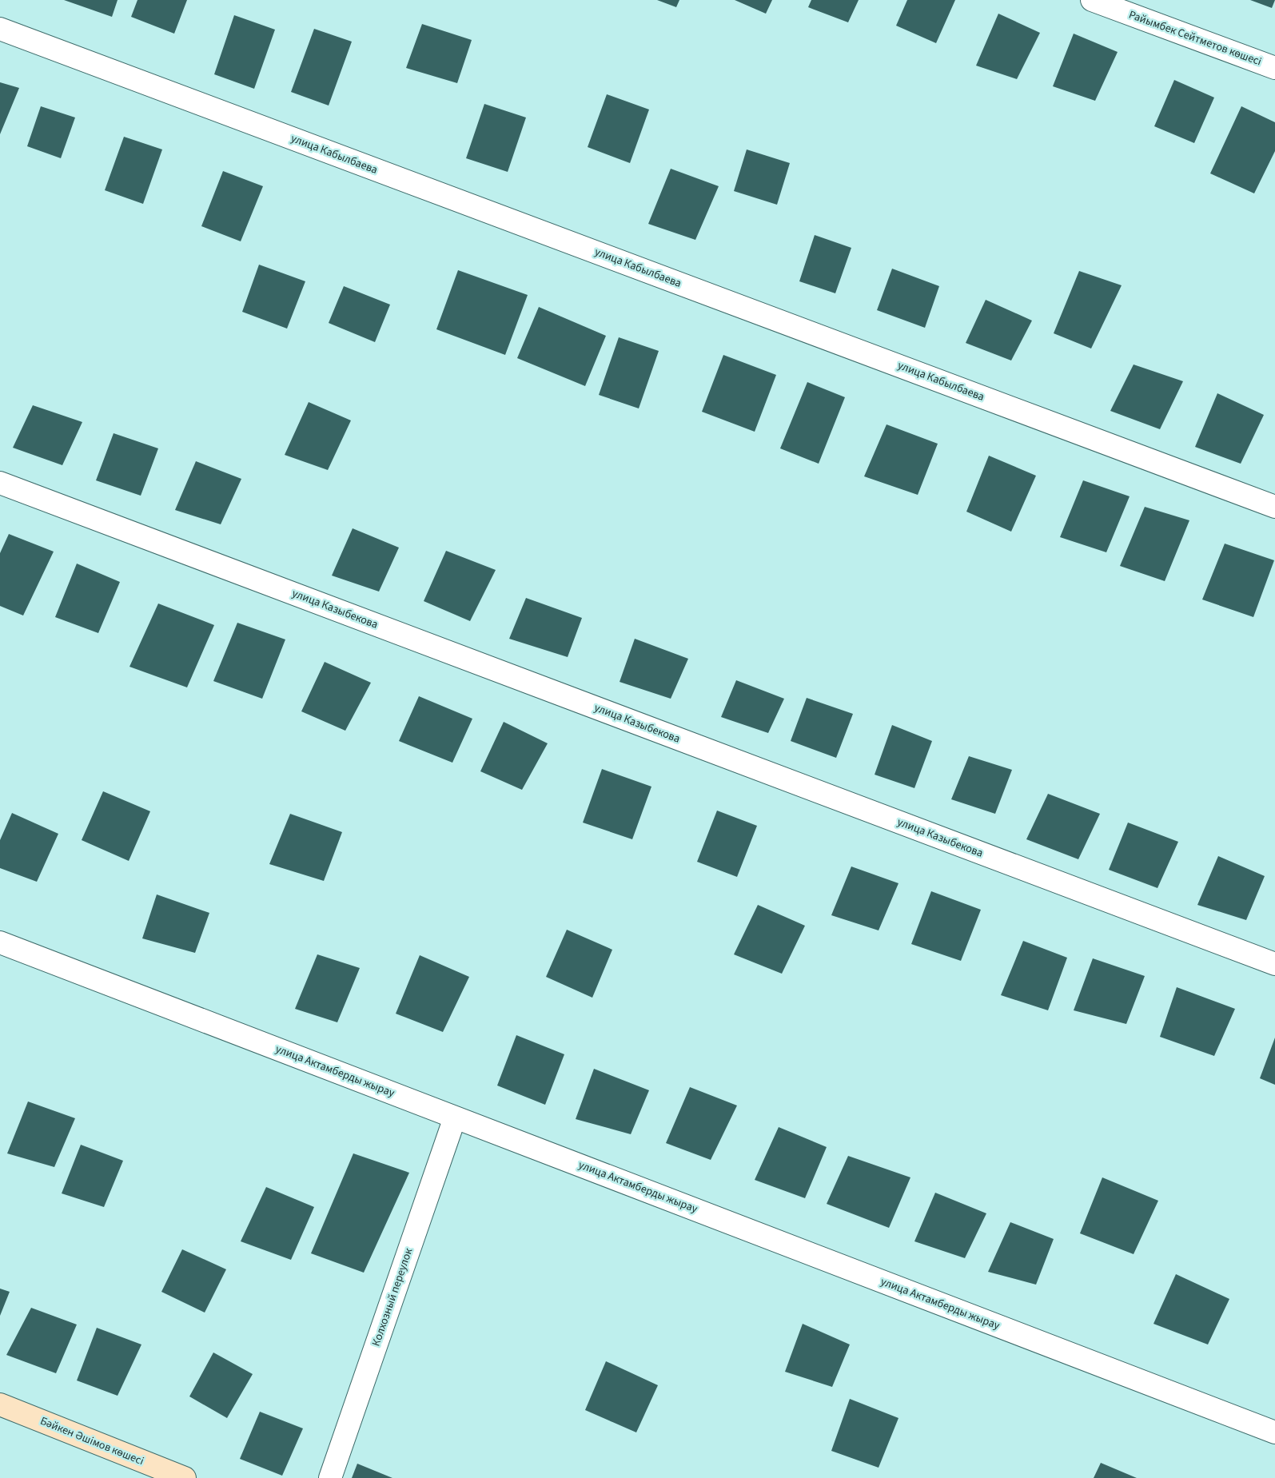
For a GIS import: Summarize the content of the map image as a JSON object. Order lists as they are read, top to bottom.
{
  "streets": {
    "main road": ["Бәйкен Әшімов көшесі"],
    "street": [
      "Райымбек Сейтметов көшесі",
      "улица Кабылбаева",
      "улица Казыбекова",
      "улица Актамберды жырау",
      "Колхозный переулок"
    ]
  },
  "crossings": [
    ["улица Актамберды жырау", "Колхозный переулок"]
  ]
}
